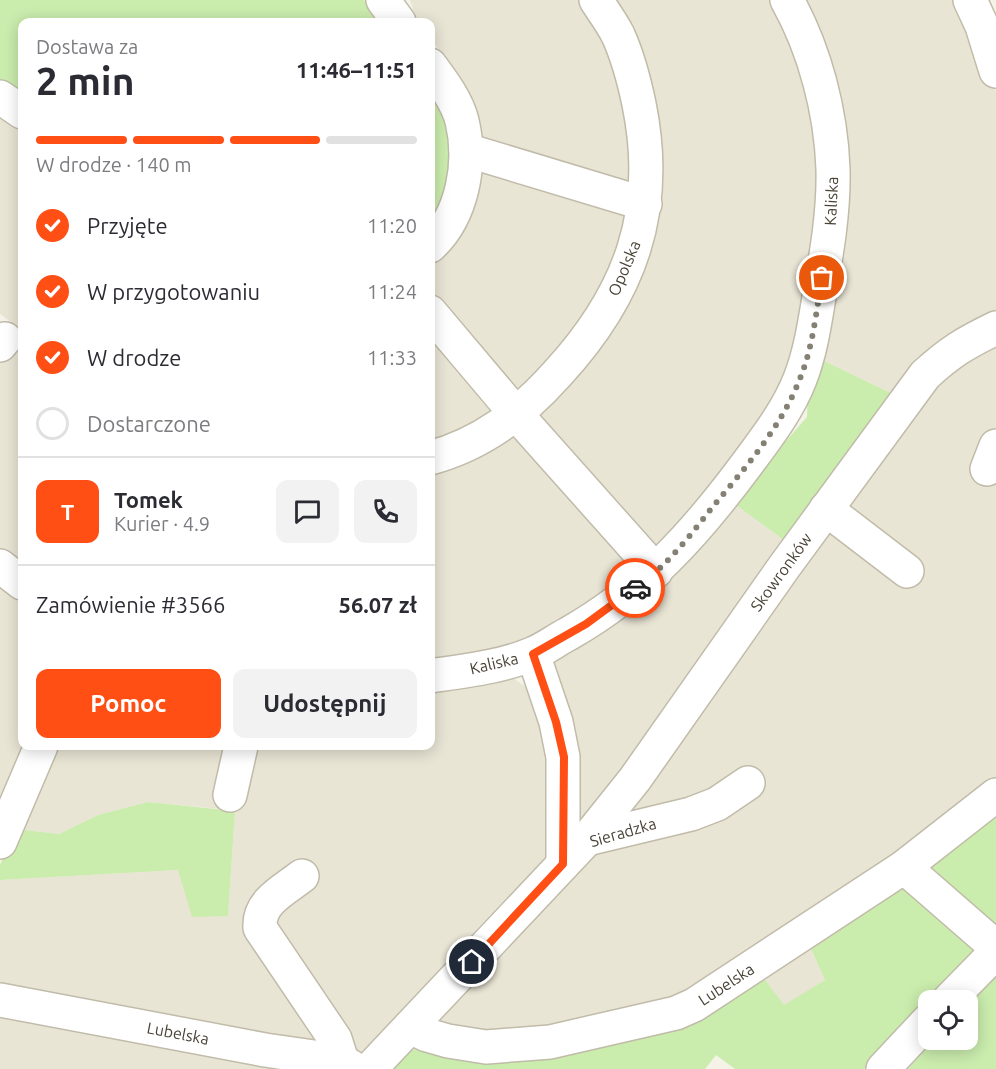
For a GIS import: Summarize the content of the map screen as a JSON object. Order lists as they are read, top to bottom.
{
  "streets": {
    "street": [
      "Kaliska",
      "Opolska",
      "Skowronków",
      "Sieradzka",
      "Lubelska"
    ]
  },
  "crossings": [
    ["Skowronków", "Sieradzka"],
    ["Sieradzka", "Lubelska"]
  ],
  "page": {
    "heading": ["2 min", "Dostawa za", "11:46–11:51"],
    "panel": [
      "Tomek",
      "Kurier · 4.9",
      "Zamówienie #3566",
      "56.07 zł"
    ],
    "bar": "W drodze · 140 m",
    "list": [
      ["Przyjęte", "11:20"],
      ["W przygotowaniu", "11:24"],
      ["W drodze", "11:33"],
      "Dostarczone"
    ],
    "round": "T",
    "buttons": ["Pomoc", "Udostępnij"]
  }
}
